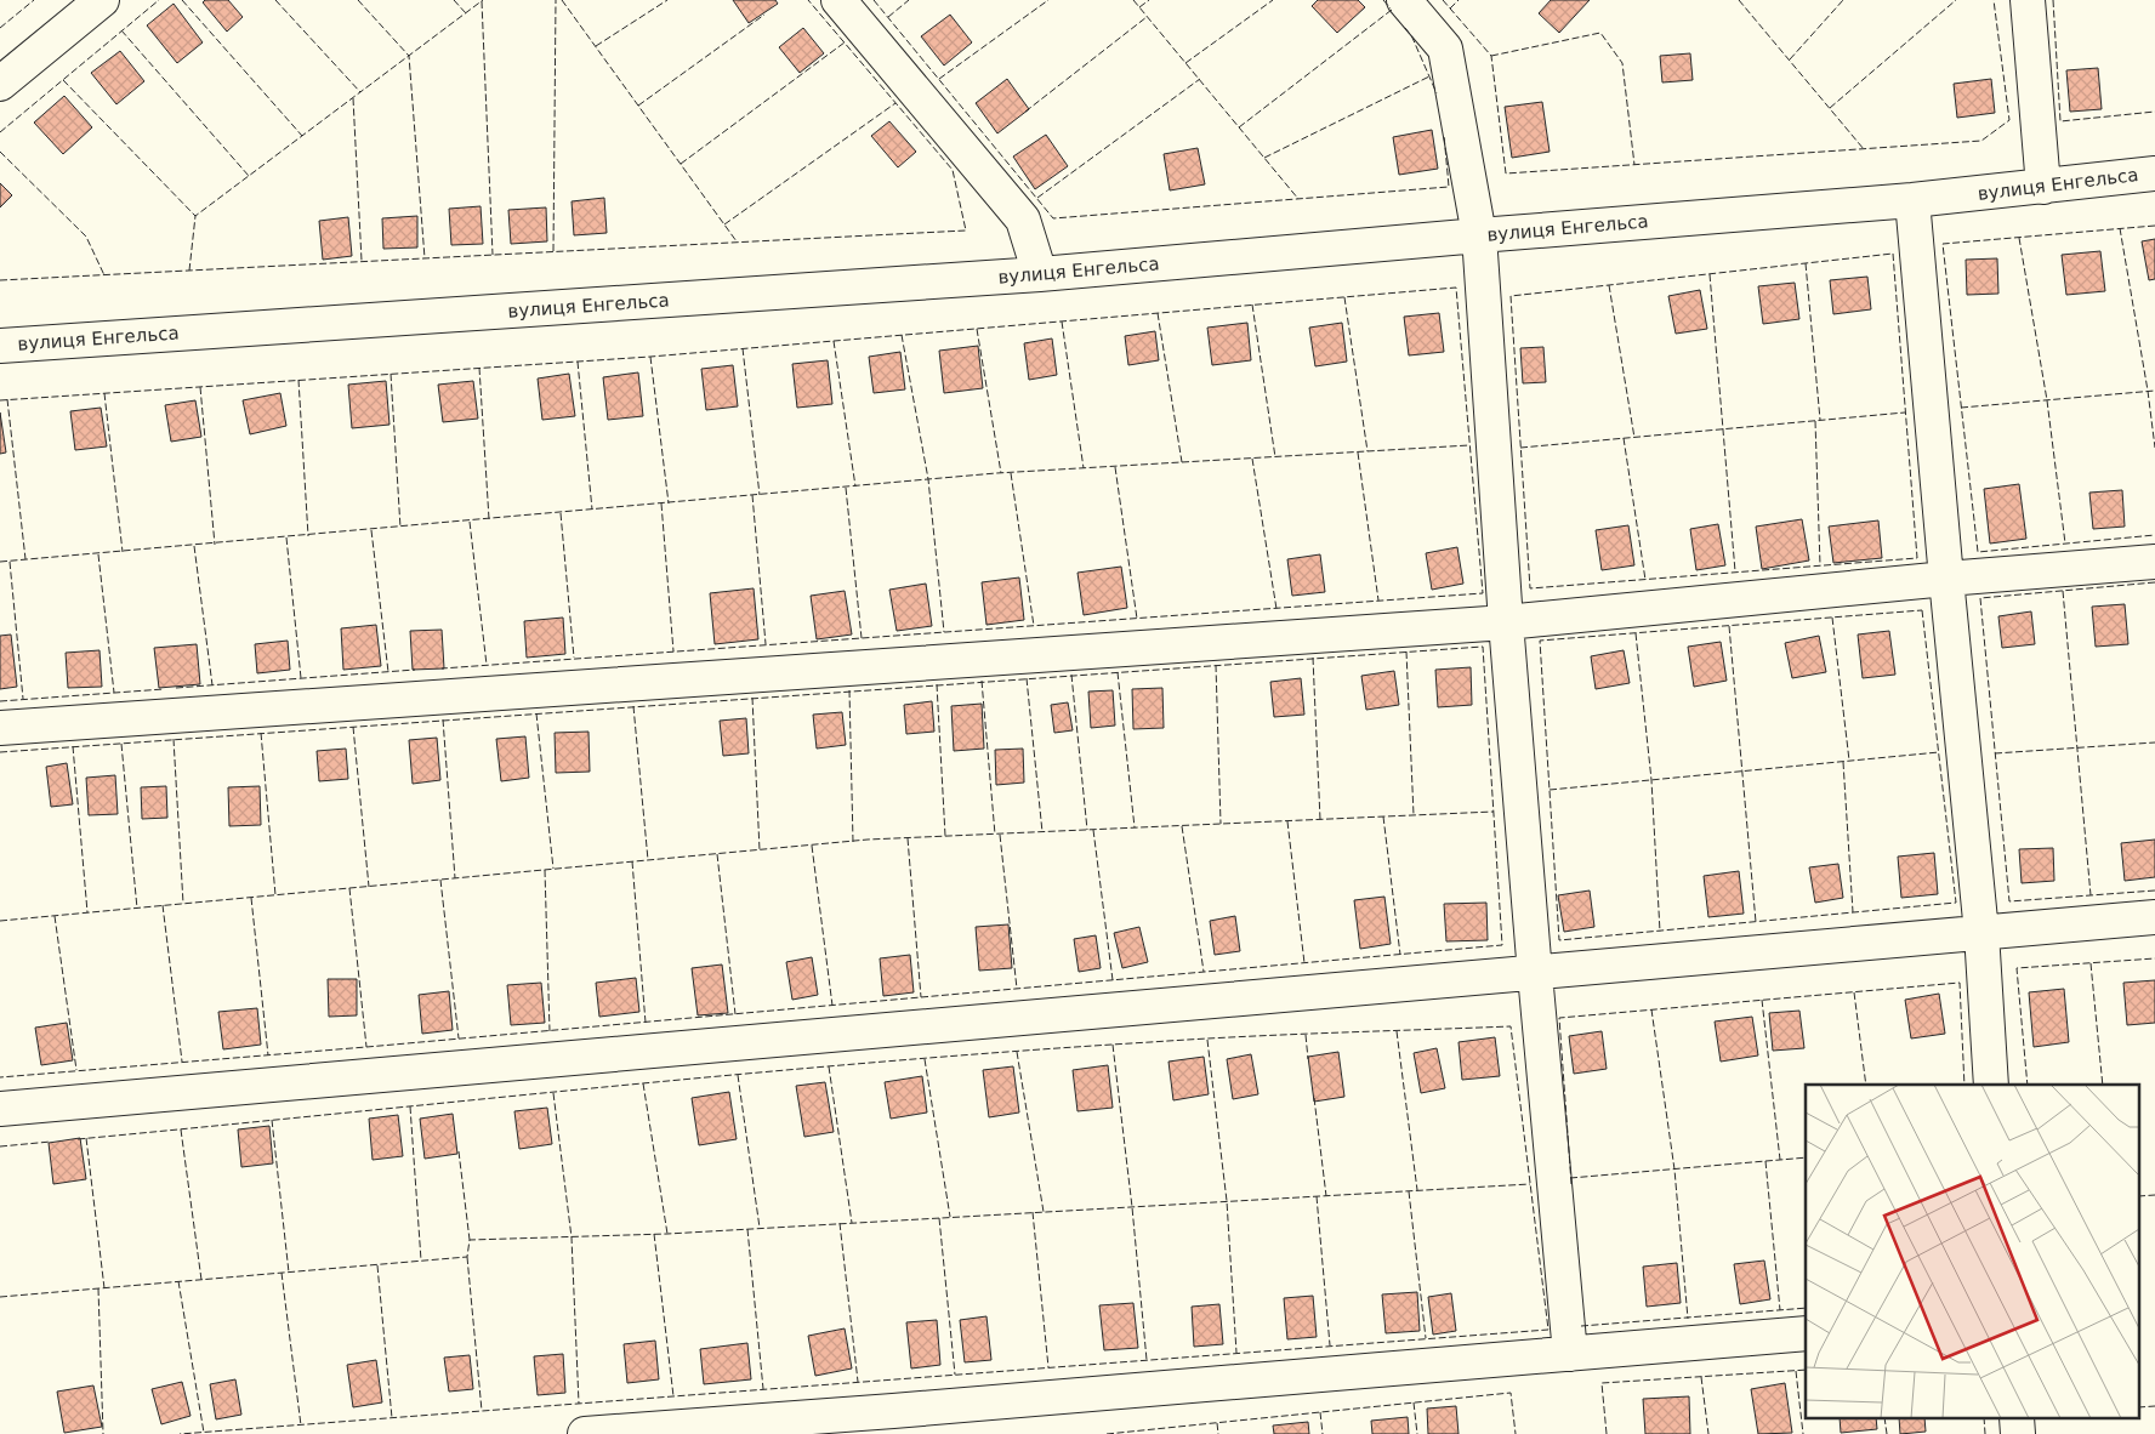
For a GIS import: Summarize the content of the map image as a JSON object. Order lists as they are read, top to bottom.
{
  "streets": {
    "street": ["вулиця Енгельса"]
  }
}
